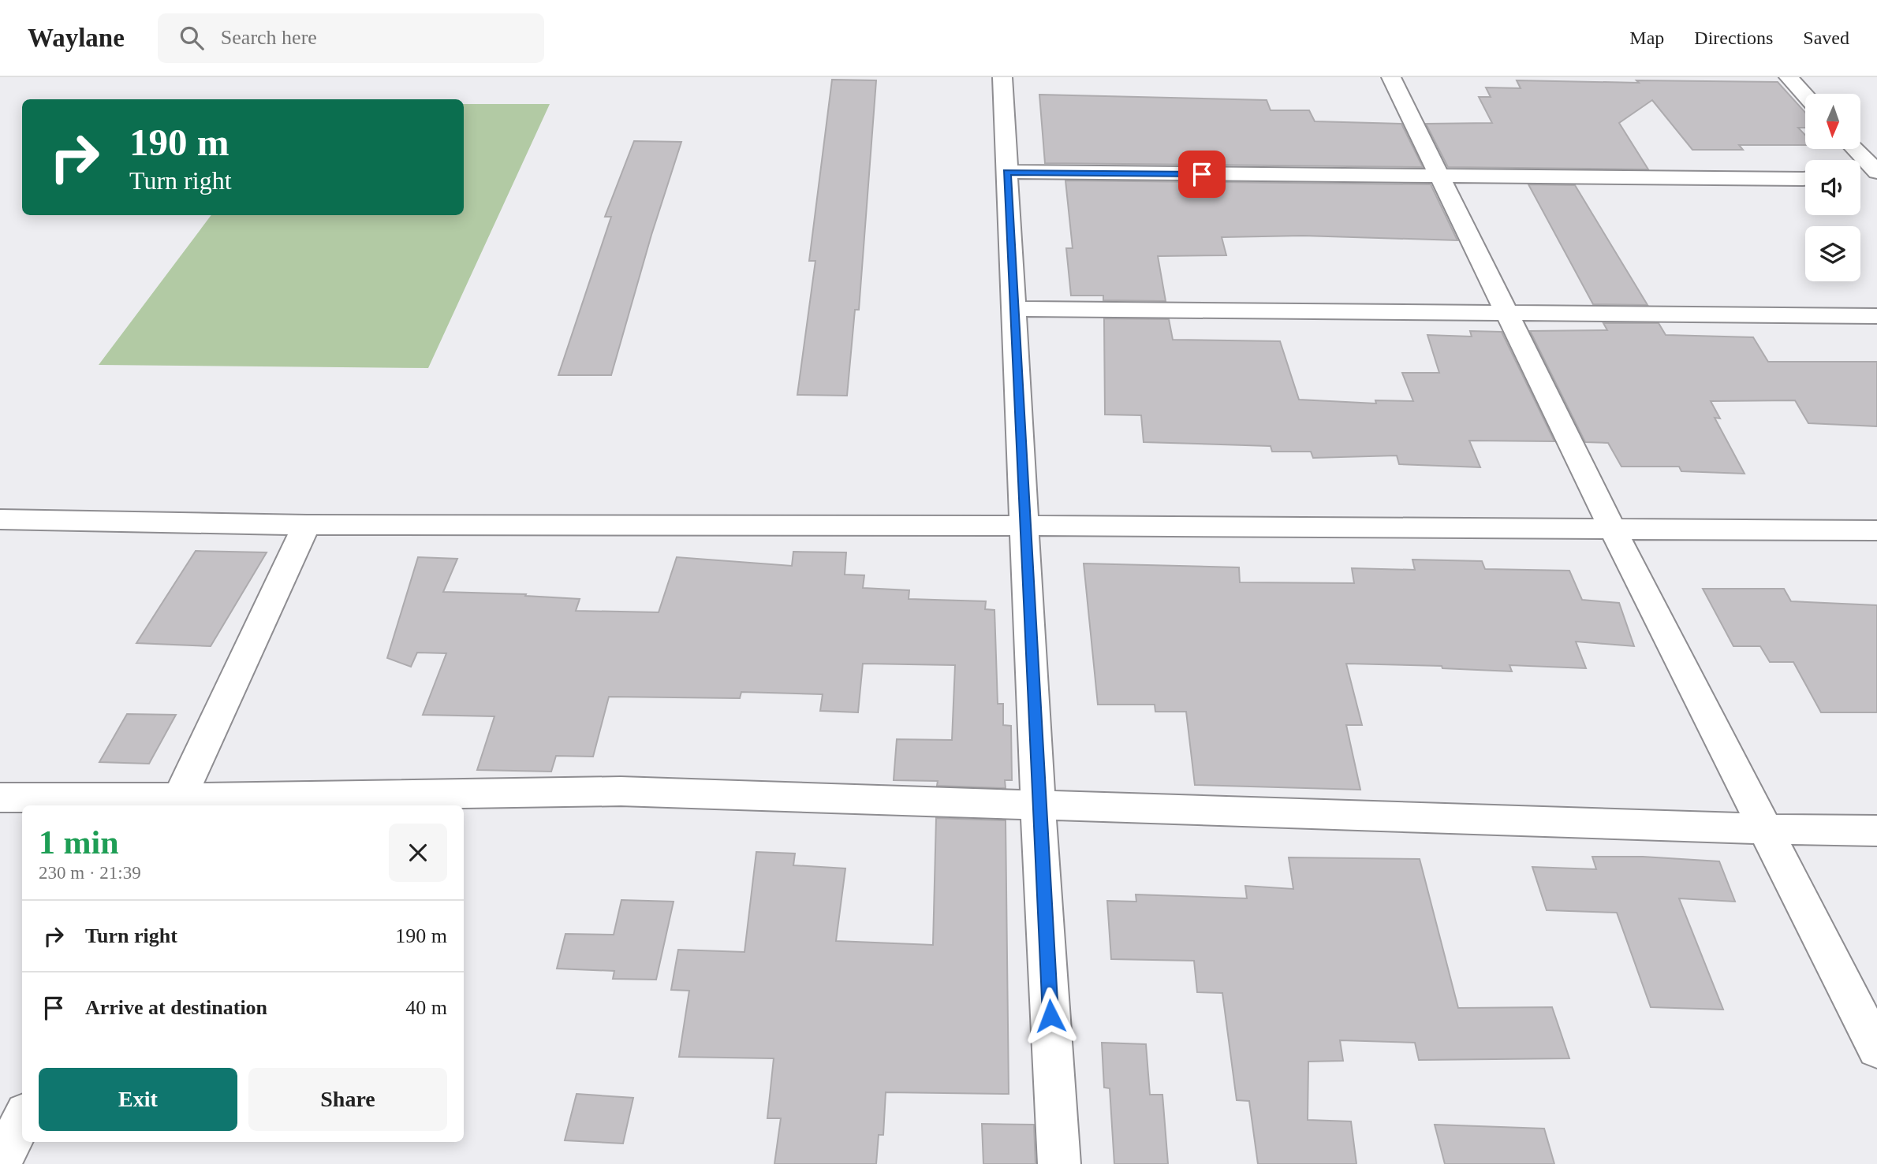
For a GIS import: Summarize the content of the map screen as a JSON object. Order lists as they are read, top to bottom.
{
  "north": "bottom",
  "page": {
    "header": "Waylane",
    "search": "Search here",
    "nav": ["Map", "Directions", "Saved"],
    "turn": ["190 m", "Turn right"],
    "heading": ["1 min", "230 m · 21:39"],
    "list": [
      {
        "name": "Turn right",
        "value": "190 m"
      },
      {
        "name": "Arrive at destination",
        "value": "40 m"
      }
    ],
    "buttons": ["Exit", "Share"]
  }
}
